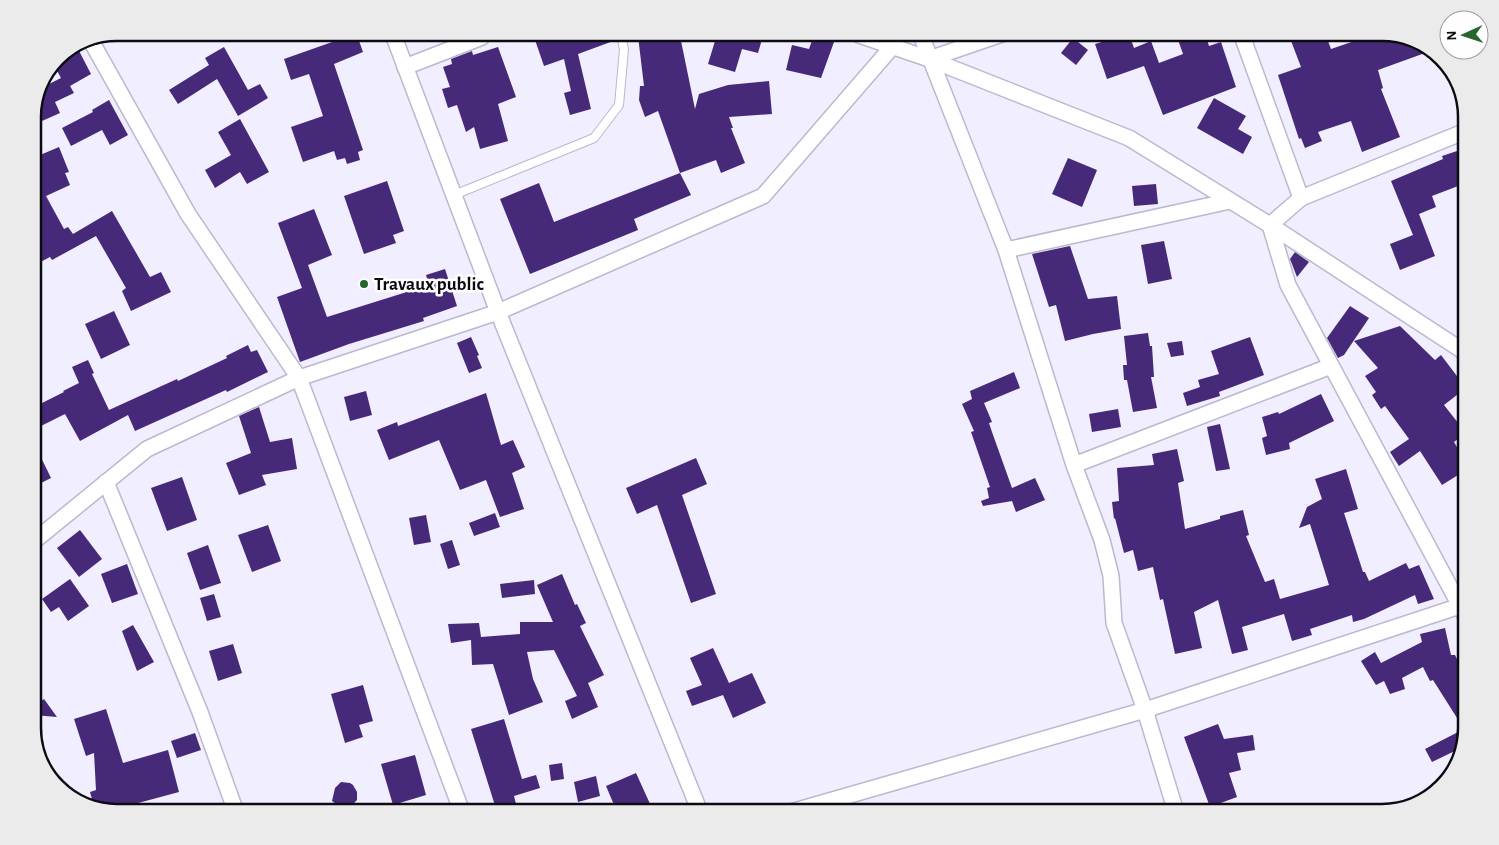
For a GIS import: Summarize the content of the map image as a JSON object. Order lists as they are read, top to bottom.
{
  "places": ["Travaux public"],
  "north": "left"
}
